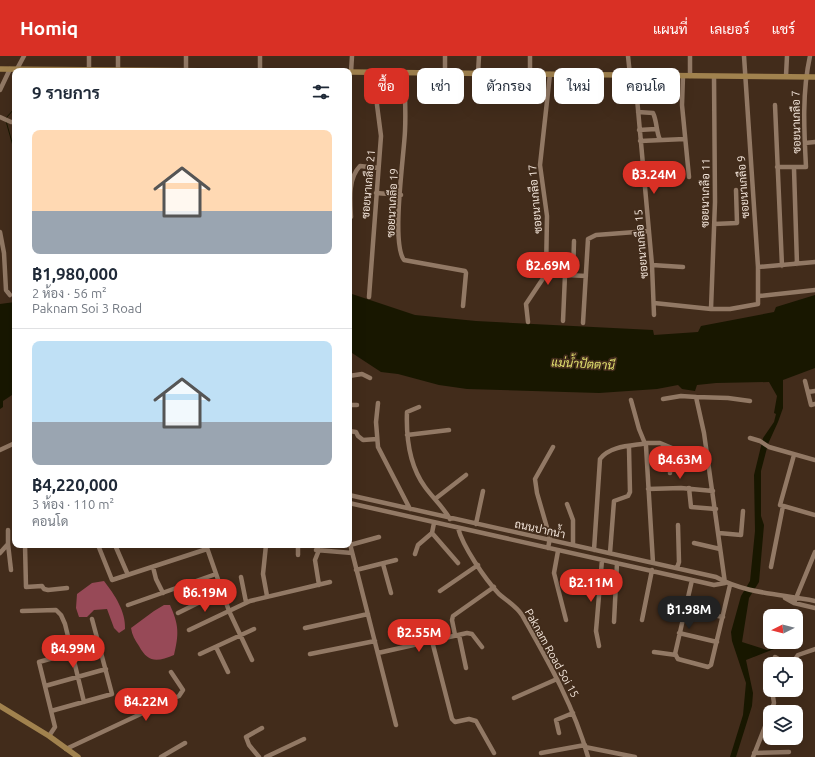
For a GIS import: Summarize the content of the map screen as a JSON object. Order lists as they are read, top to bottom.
{
  "streets": {
    "street": [
      "ซอยนาเกลือ 7",
      "ซอยนาเกลือ 21",
      "ซอยนาเกลือ 9",
      "ซอยนาเกลือ 11",
      "ซอยนาเกลือ 17",
      "ซอยนาเกลือ 19",
      "ซอยนาเกลือ 15",
      "ถนนปากน้ำ",
      "Paknam Road Soi 15"
    ]
  },
  "crossings": [
    ["ซอยนาเกลือ 9", "ซอยนาเกลือ 11"],
    ["ถนนปากน้ำ", "Paknam Road Soi 15"]
  ],
  "water": ["แม่น้ำปัตตานี"],
  "north": "left",
  "page": {
    "header": "Homiq",
    "nav": ["แผนที่", "เลเยอร์", "แชร์"],
    "chip": [
      "ซื้อ",
      "เช่า",
      "ตัวกรอง",
      "ใหม่",
      "คอนโด"
    ],
    "heading": "9 รายการ",
    "list": [
      {
        "name": "฿1,980,000",
        "note": "2 ห้อง · 56 m² · Paknam Soi 3 Road"
      },
      {
        "name": "฿4,220,000",
        "note": "3 ห้อง · 110 m² · คอนโด"
      }
    ],
    "price": [
      "฿3.24M",
      "฿2.69M",
      "฿4.63M",
      "฿2.11M",
      "฿6.19M",
      "฿1.98M",
      "฿2.55M",
      "฿4.99M",
      "฿4.22M"
    ]
  }
}
